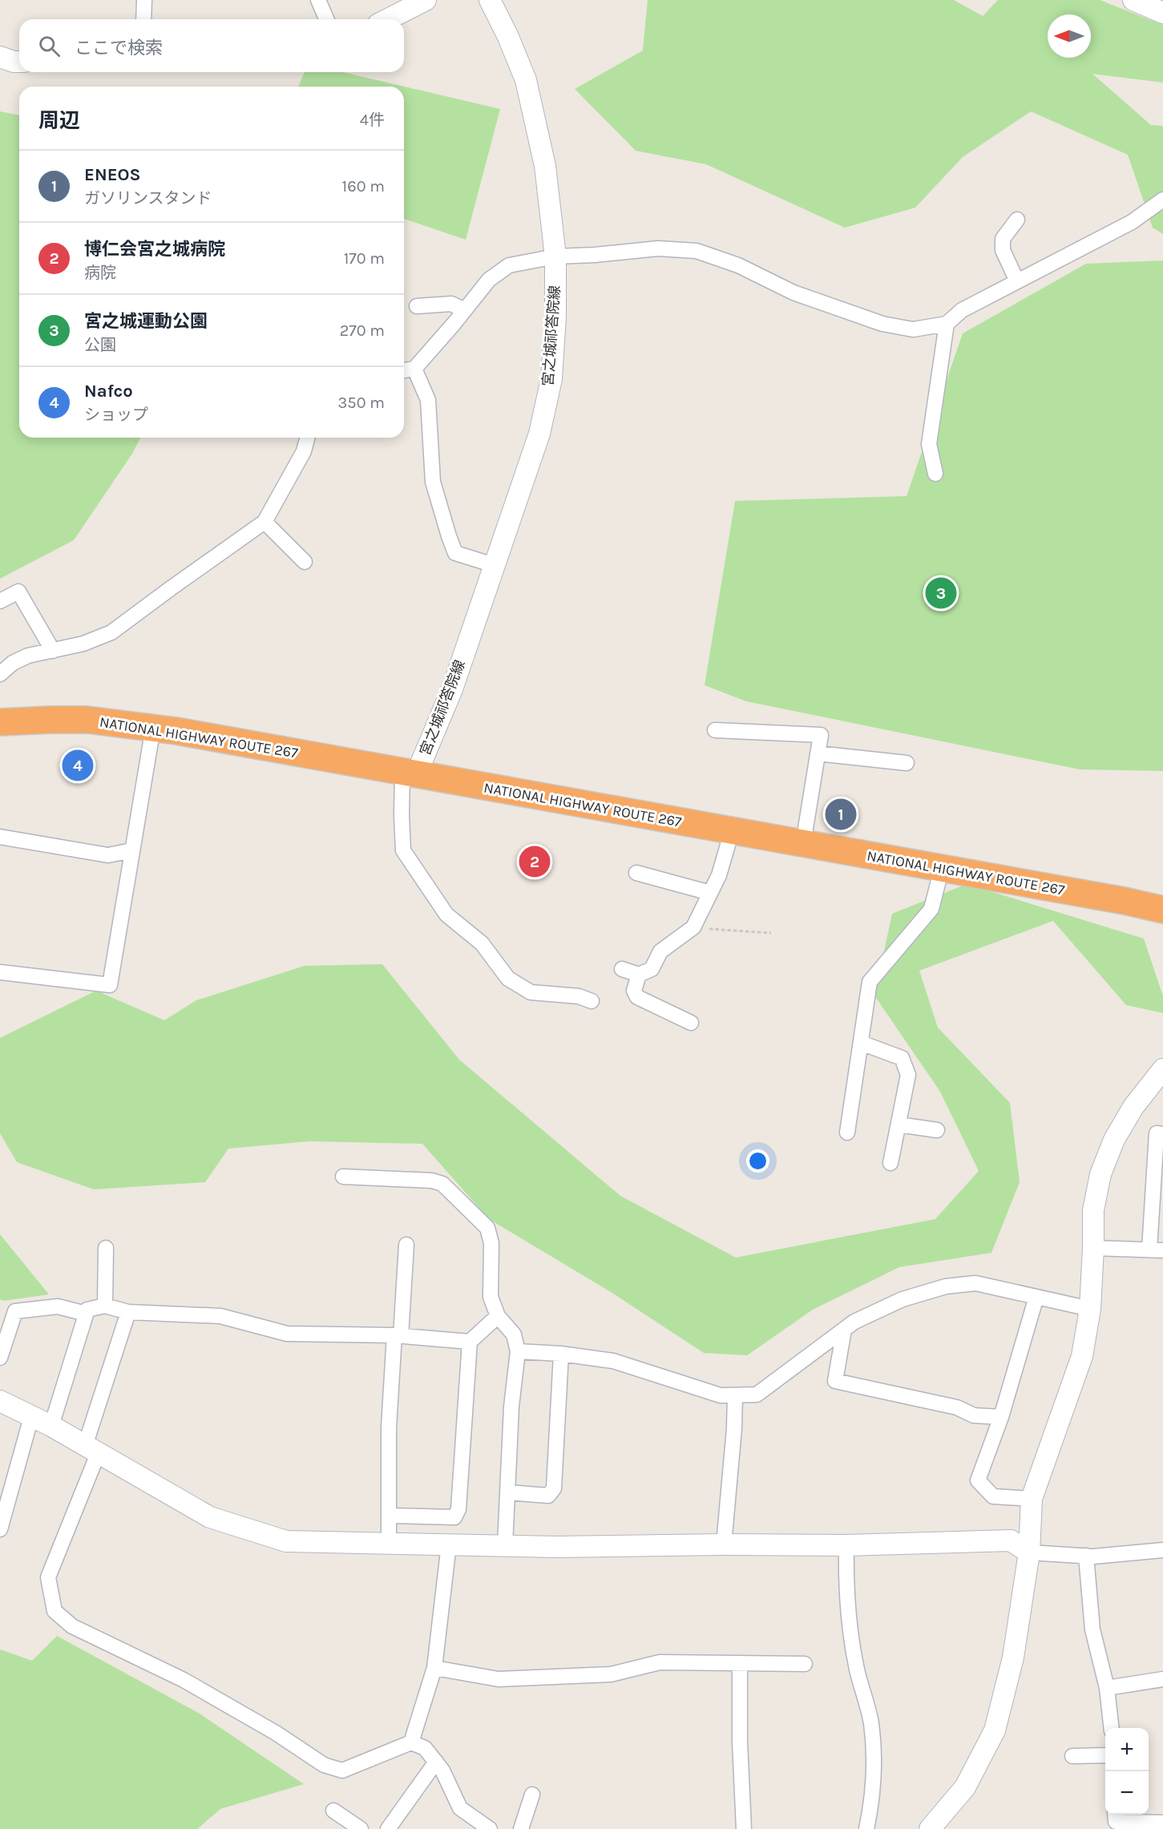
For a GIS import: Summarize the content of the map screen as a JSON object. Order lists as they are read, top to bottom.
{
  "streets": {
    "highway": ["NATIONAL HIGHWAY ROUTE 267"],
    "street": ["宮之城祁答院線"]
  },
  "crossings": [
    ["宮之城祁答院線", "NATIONAL HIGHWAY ROUTE 267"]
  ],
  "north": "left",
  "page": {
    "search": "ここで検索",
    "heading": ["周辺", "4件"],
    "list": [
      {
        "mark": "1",
        "name": "ENEOS",
        "note": "ガソリンスタンド",
        "value": "160 m"
      },
      {
        "mark": "2",
        "name": "博仁会宮之城病院",
        "note": "病院",
        "value": "170 m"
      },
      {
        "mark": "3",
        "name": "宮之城運動公園",
        "note": "公園",
        "value": "270 m"
      },
      {
        "mark": "4",
        "name": "Nafco",
        "note": "ショップ",
        "value": "350 m"
      }
    ],
    "pins": [
      "3",
      "4",
      "1",
      "2"
    ],
    "map_buttons": ["+", "−"]
  }
}
